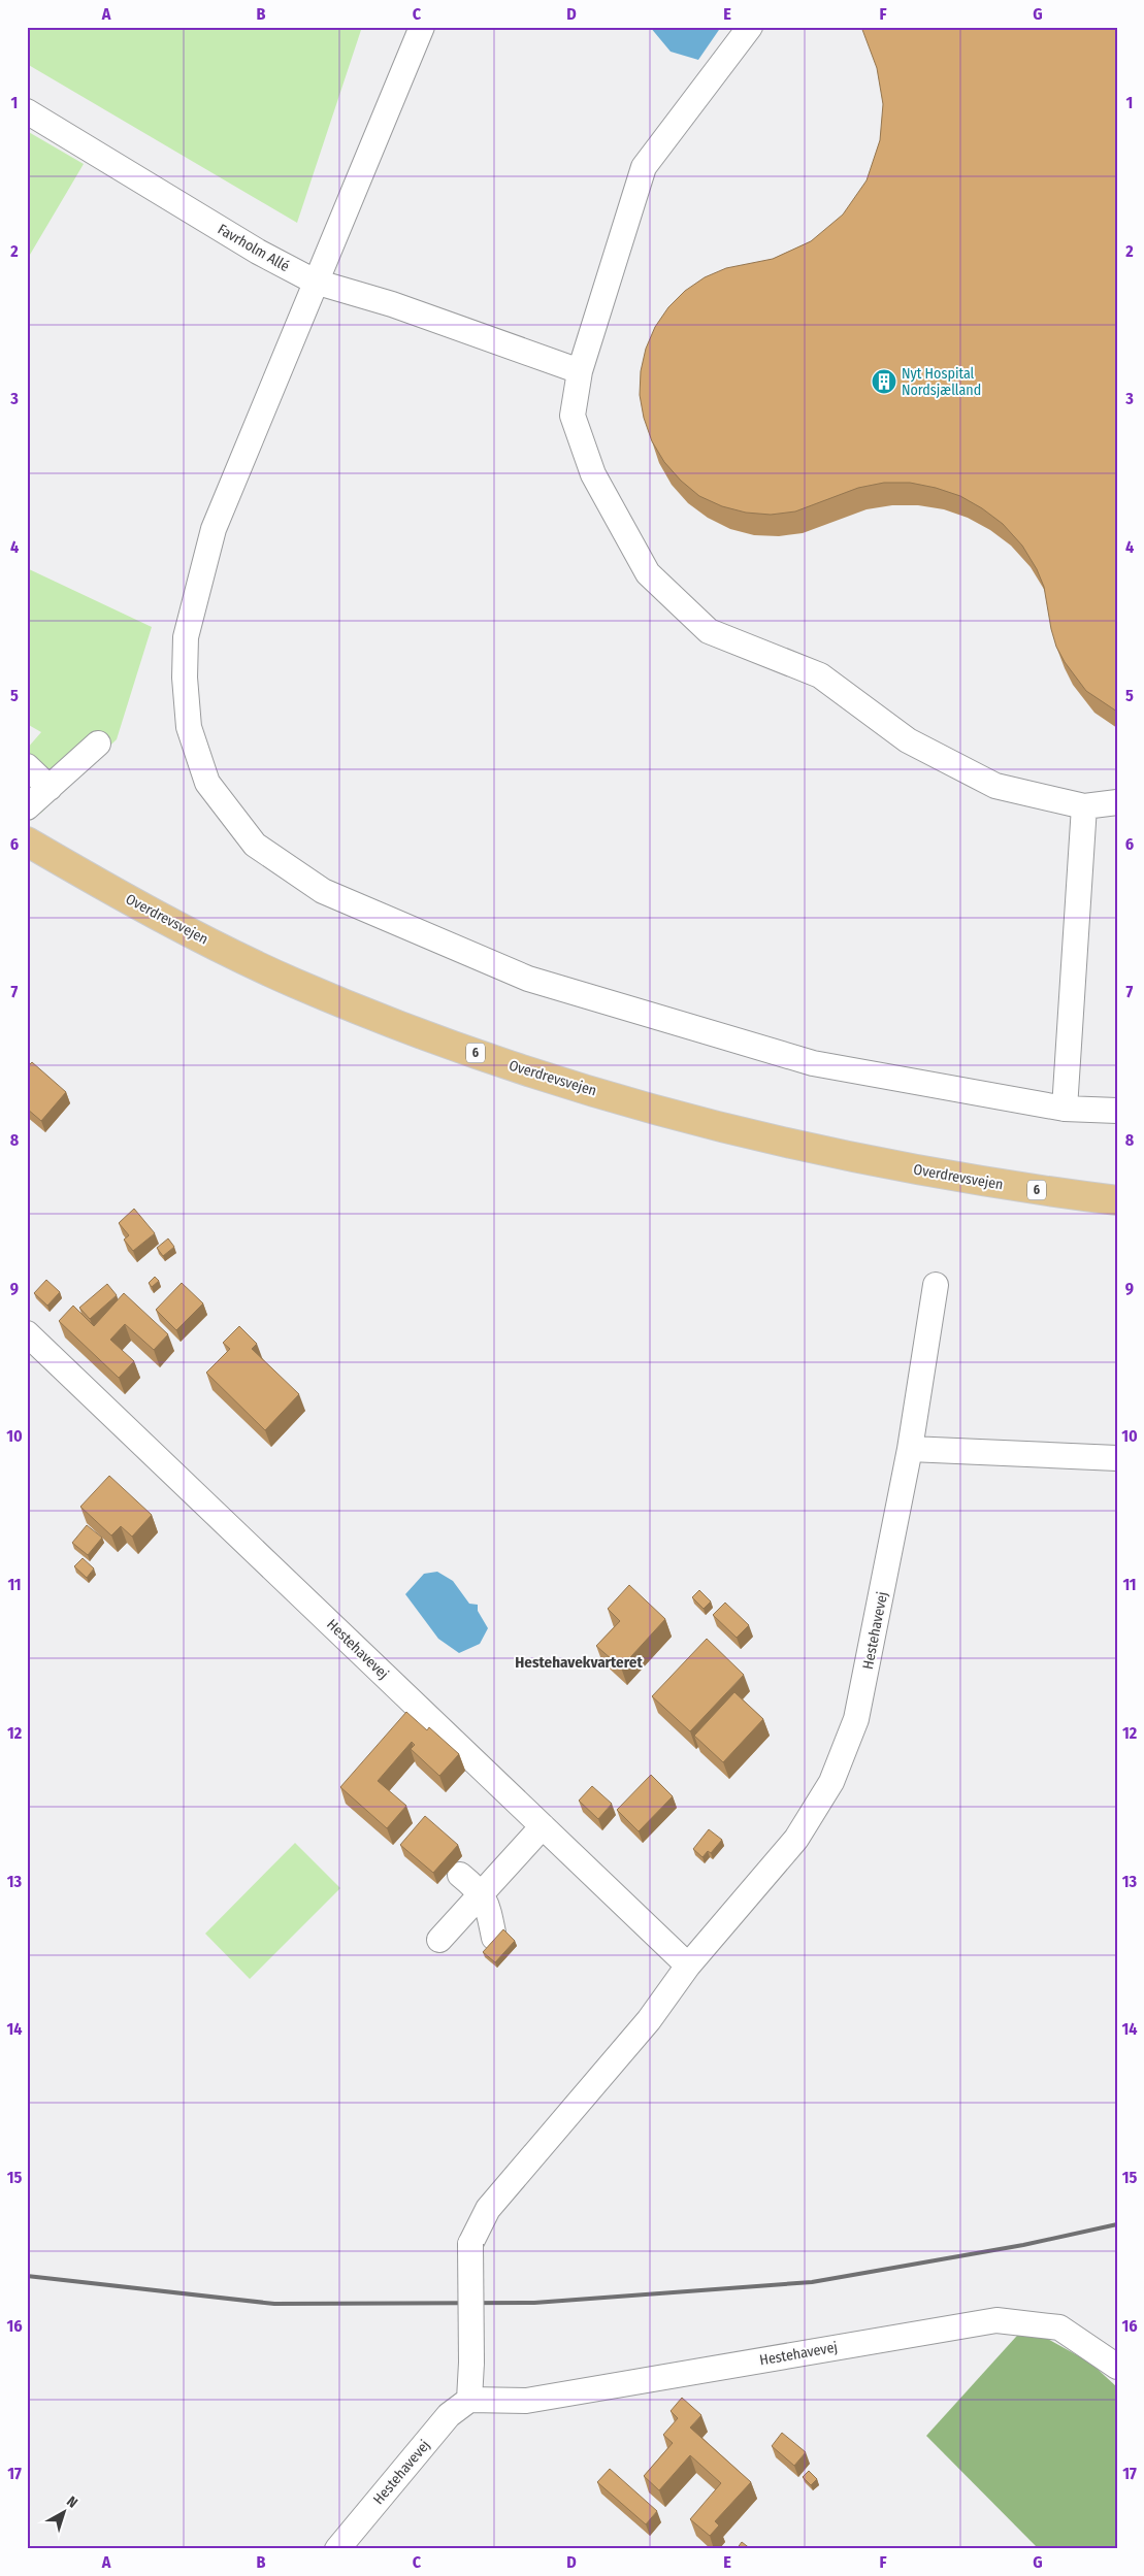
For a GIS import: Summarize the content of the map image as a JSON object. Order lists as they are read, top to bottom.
{
  "streets": {
    "main road": ["Overdrevsvejen", "6"],
    "street": ["Favrholm Allé", "Hestehavevej"]
  },
  "districts": ["Hestehavekvarteret"],
  "places": {
    "building": ["Nyt Hospital Nordsjælland"]
  },
  "north": "top right",
  "grid": {
    "columns": [
      "A",
      "B",
      "C",
      "D",
      "E",
      "F",
      "G"
    ],
    "rows": [
      "1",
      "2",
      "3",
      "4",
      "5",
      "6",
      "7",
      "8",
      "9",
      "10",
      "11",
      "12",
      "13",
      "14",
      "15",
      "16",
      "17"
    ]
  }
}
